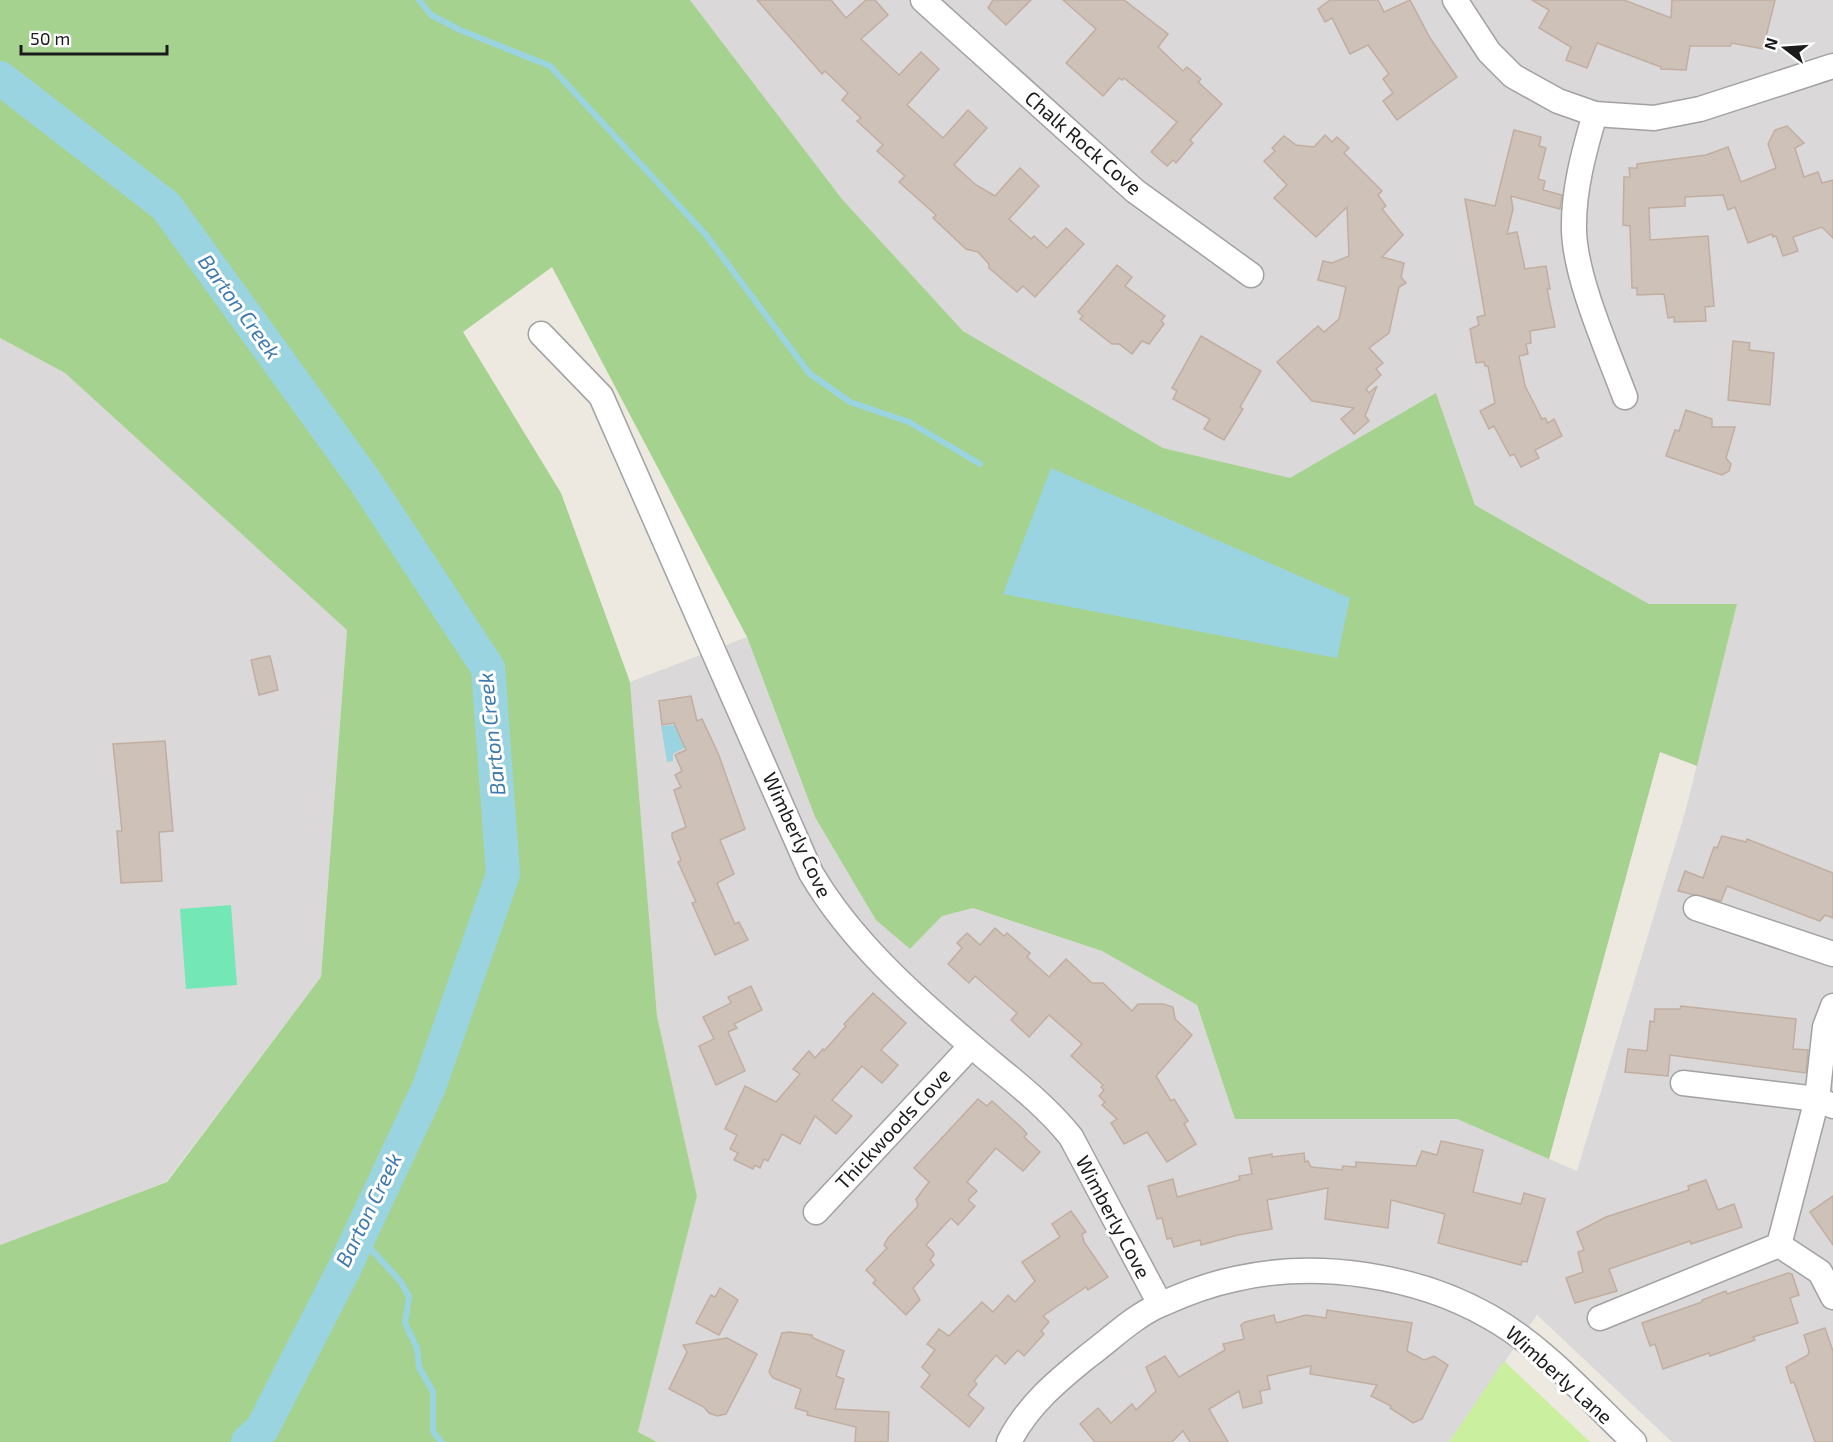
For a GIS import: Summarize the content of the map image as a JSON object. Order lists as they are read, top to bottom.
{
  "streets": {
    "street": [
      "Chalk Rock Cove",
      "Wimberly Cove",
      "Thickwoods Cove",
      "Wimberly Lane"
    ]
  },
  "crossings": [
    ["Wimberly Cove", "Thickwoods Cove"],
    ["Wimberly Cove", "Wimberly Lane"]
  ],
  "water": ["Barton Creek"],
  "scale_bar": "50 m",
  "north": "left"
}
